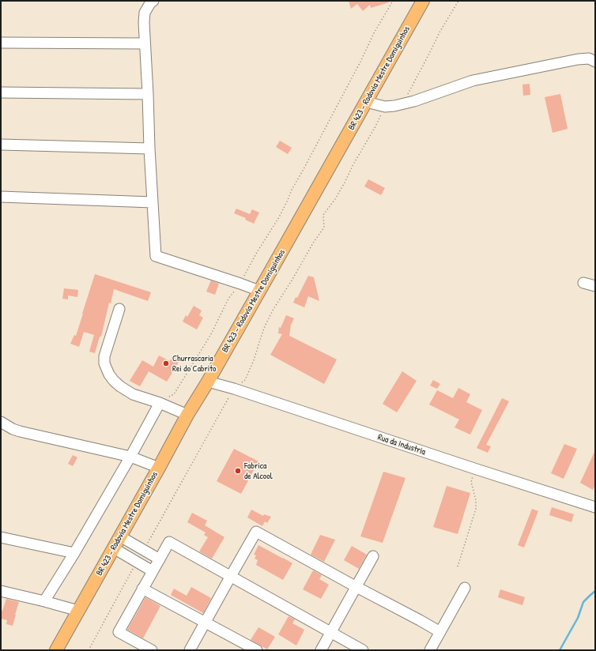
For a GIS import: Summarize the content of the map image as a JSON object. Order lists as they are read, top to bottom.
{
  "streets": {
    "main road": ["BR 423 - Rodovia Mestre Domiguinhos"],
    "street": ["Rua da Industria"]
  },
  "crossings": [
    ["BR 423 - Rodovia Mestre Domiguinhos", "Rua da Industria"]
  ],
  "places": ["Churrascaria Rei do Cabrito", "Fabrica de Alcool"]
}
